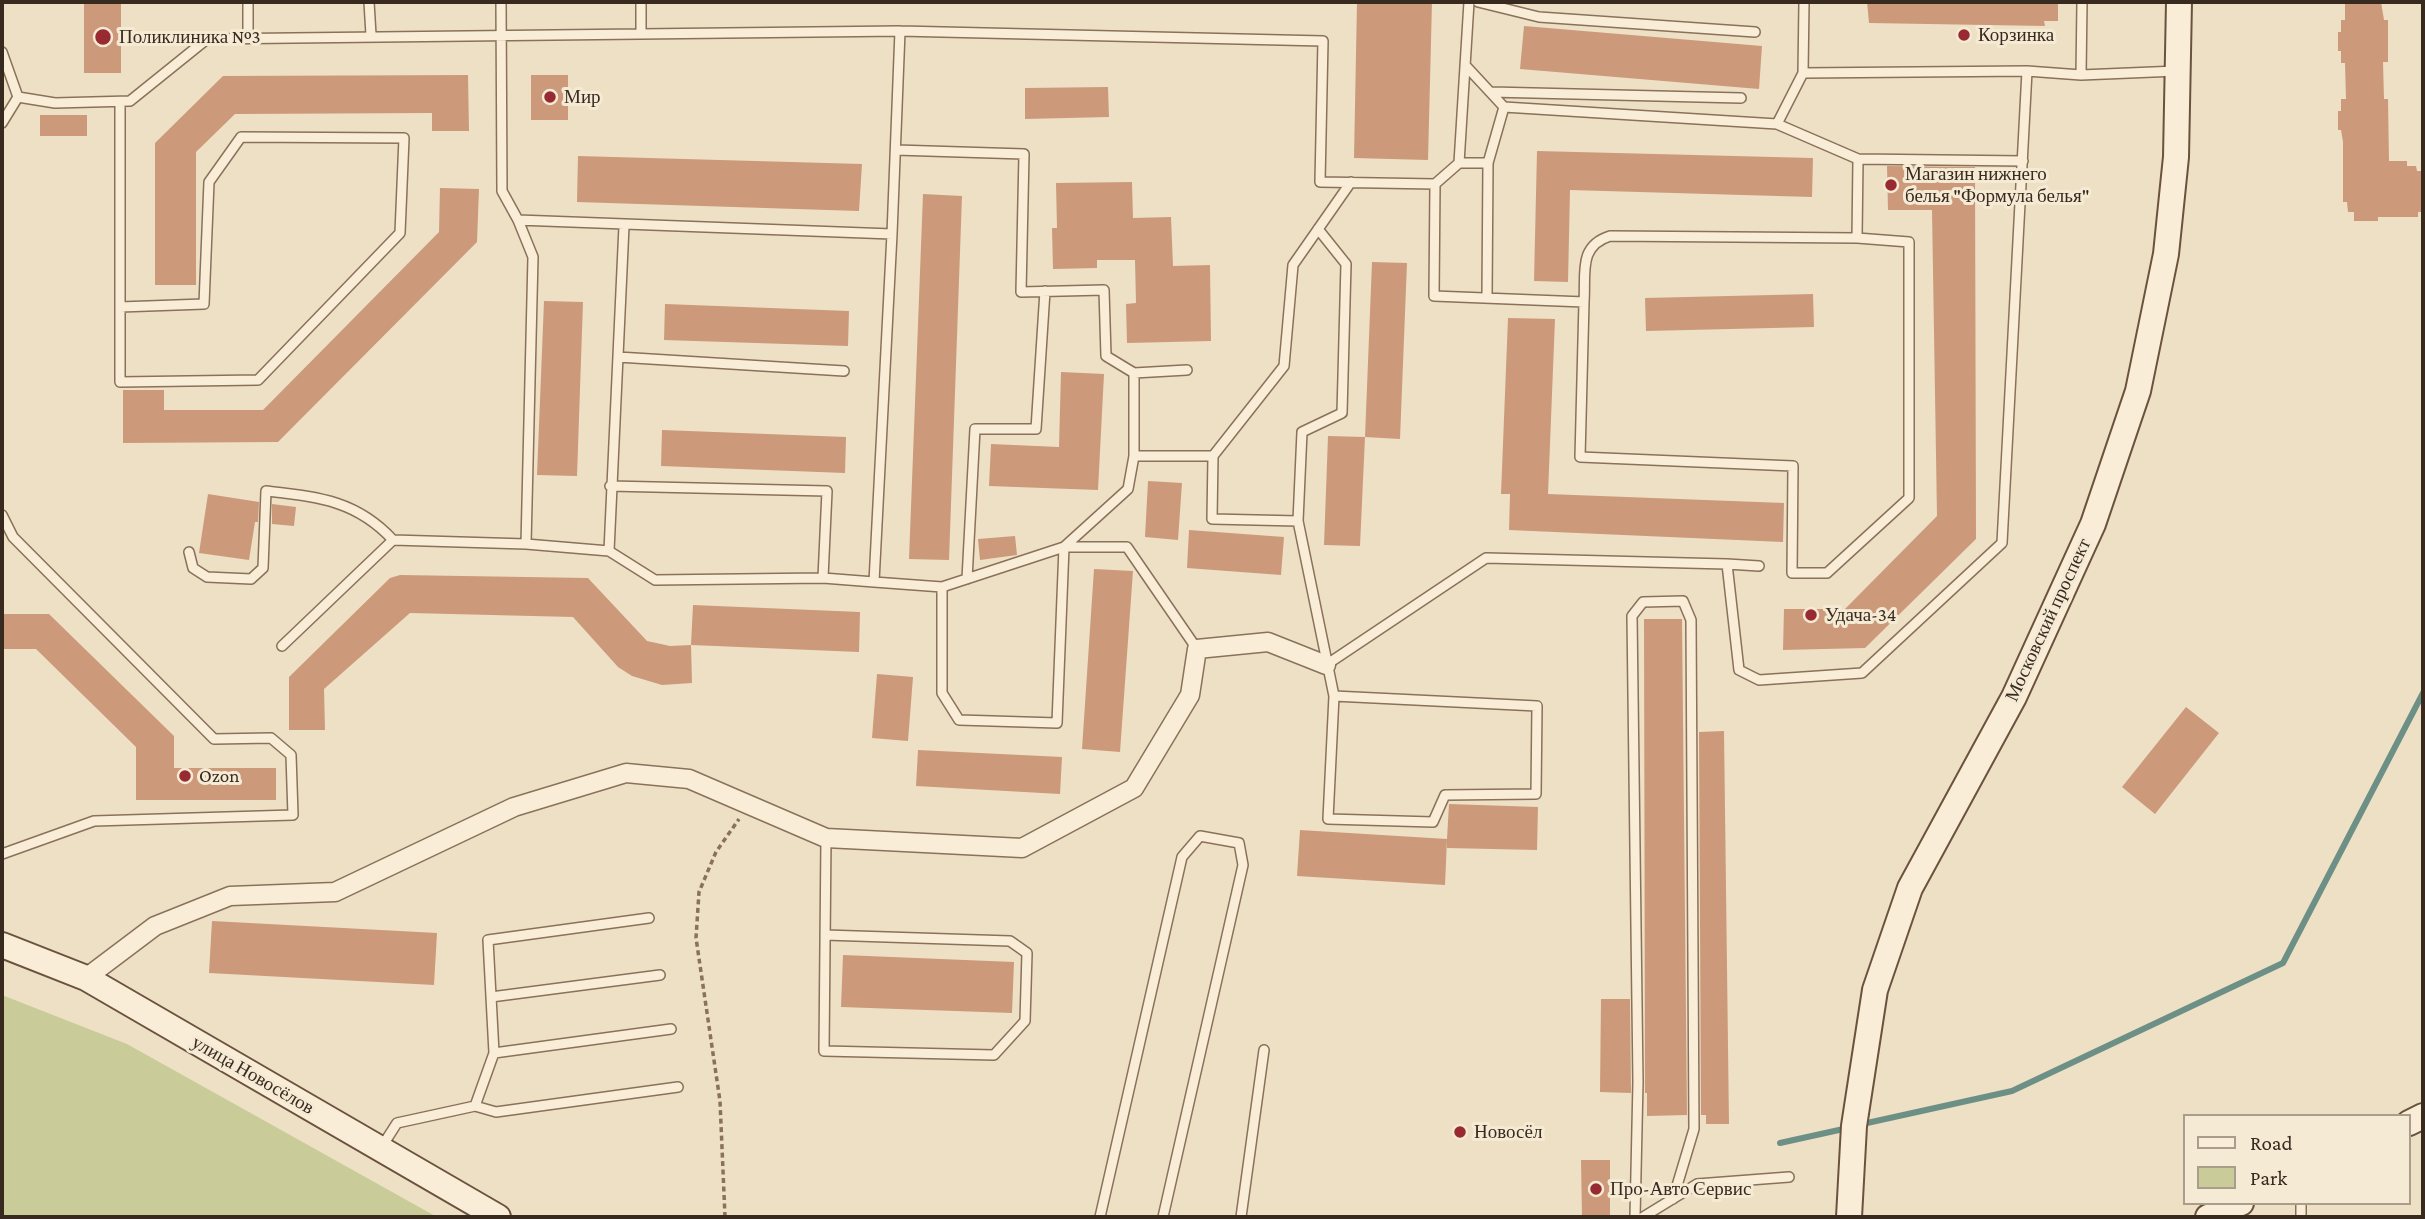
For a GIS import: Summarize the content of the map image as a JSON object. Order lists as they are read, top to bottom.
{
  "streets": {
    "main road": ["Московский проспект", "улица Новосёлов"]
  },
  "places": [
    "Корзинка",
    "Поликлиника №3",
    "Мир",
    "Магазин нижнего белья \"Формула белья\"",
    "Удача-34",
    "Ozon",
    "Новосёл",
    "Про-Авто Сервис"
  ],
  "legend": ["Road", "Park"]
}
